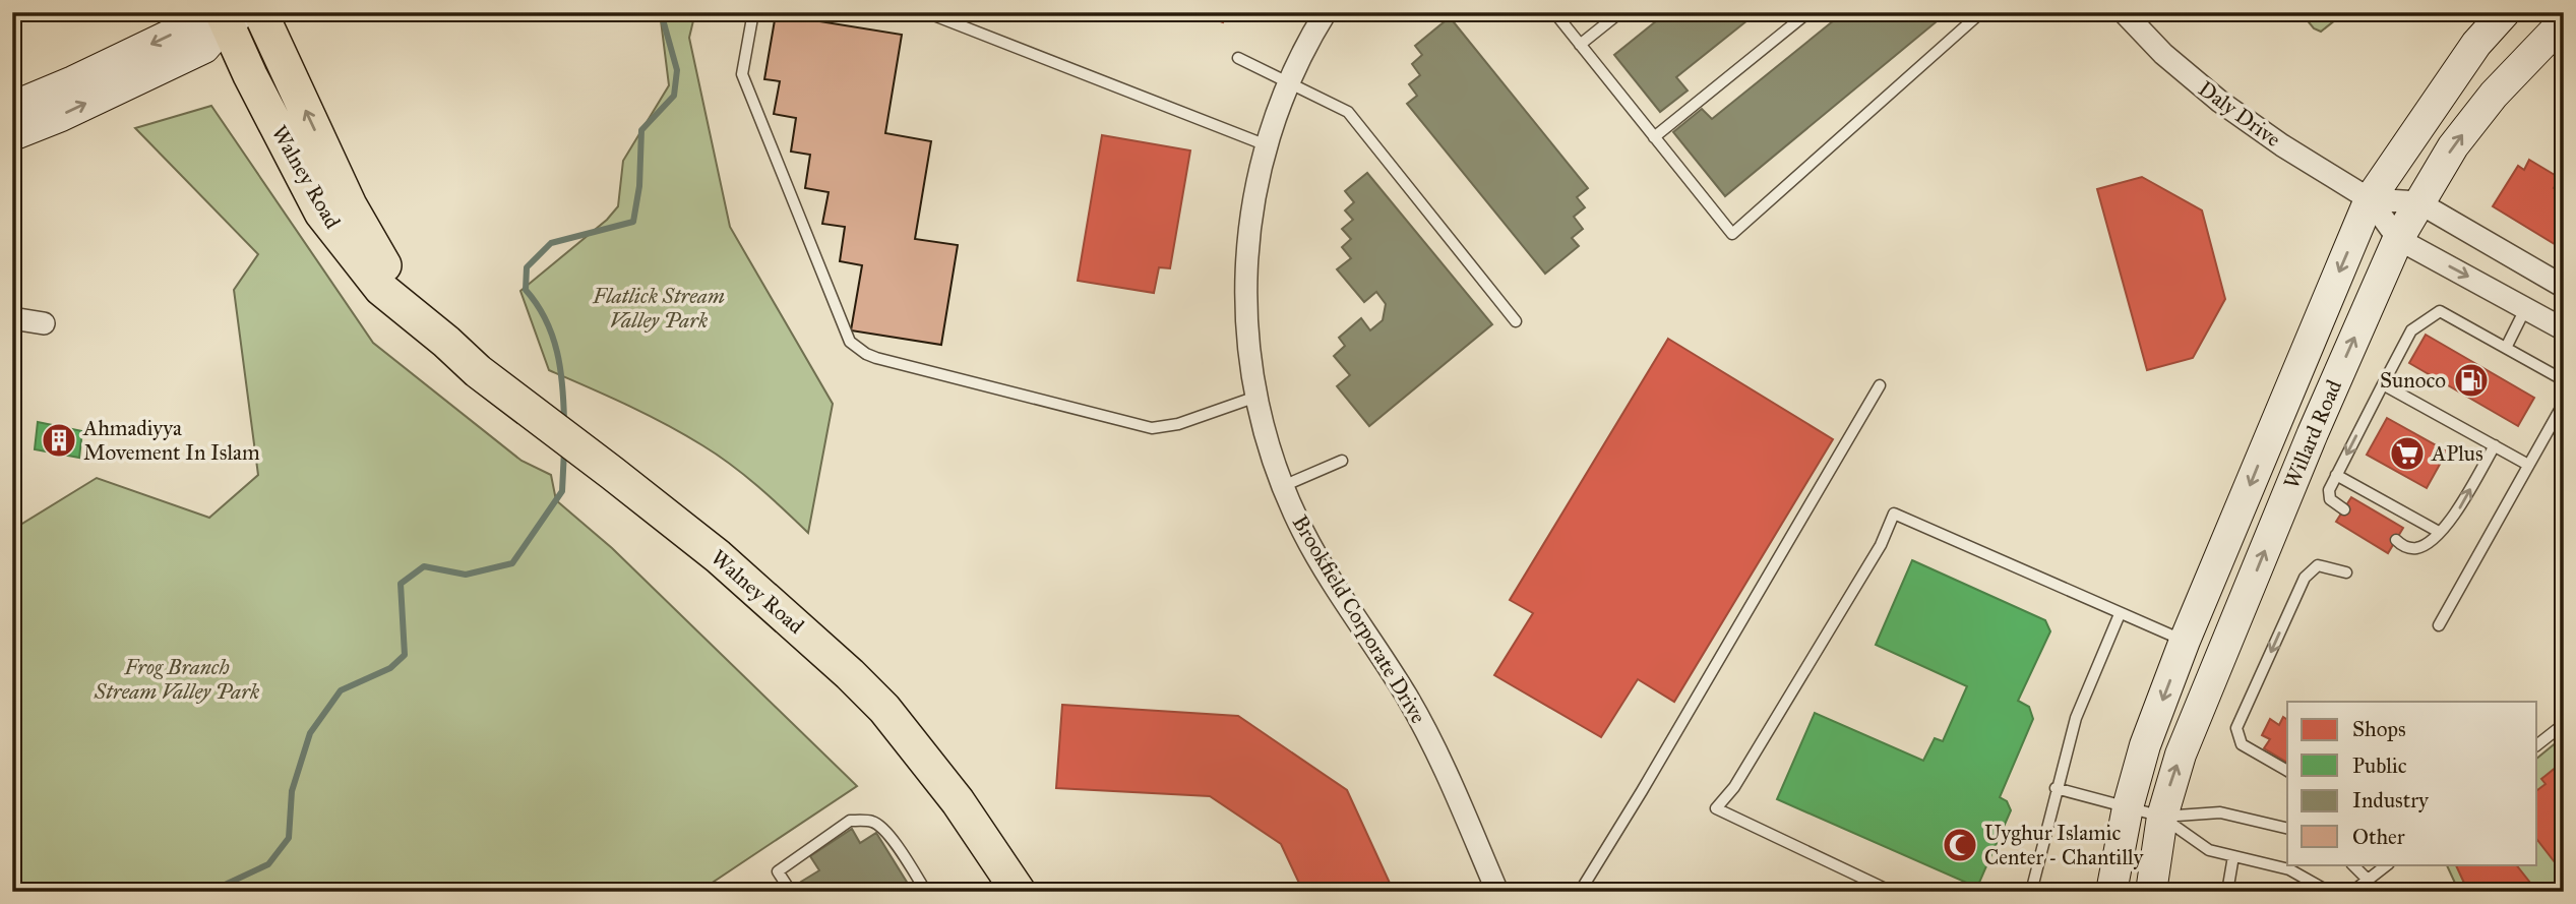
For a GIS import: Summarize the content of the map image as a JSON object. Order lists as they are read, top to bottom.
{
  "streets": {
    "main road": ["Walney Road", "Willard Road"],
    "street": ["Daly Drive", "Brookfield Corporate Drive"]
  },
  "crossings": [
    ["Daly Drive", "Willard Road"]
  ],
  "parks": ["Flatlick Stream Valley Park", "Frog Branch Stream Valley Park"],
  "places": {
    "fuel station": ["Sunoco"],
    "building": ["Ahmadiyya Movement In Islam"],
    "supermarket": ["APlus"],
    "mosque": ["Uyghur Islamic Center - Chantilly"]
  },
  "legend": [
    "Shops",
    "Public",
    "Industry",
    "Other"
  ]
}
